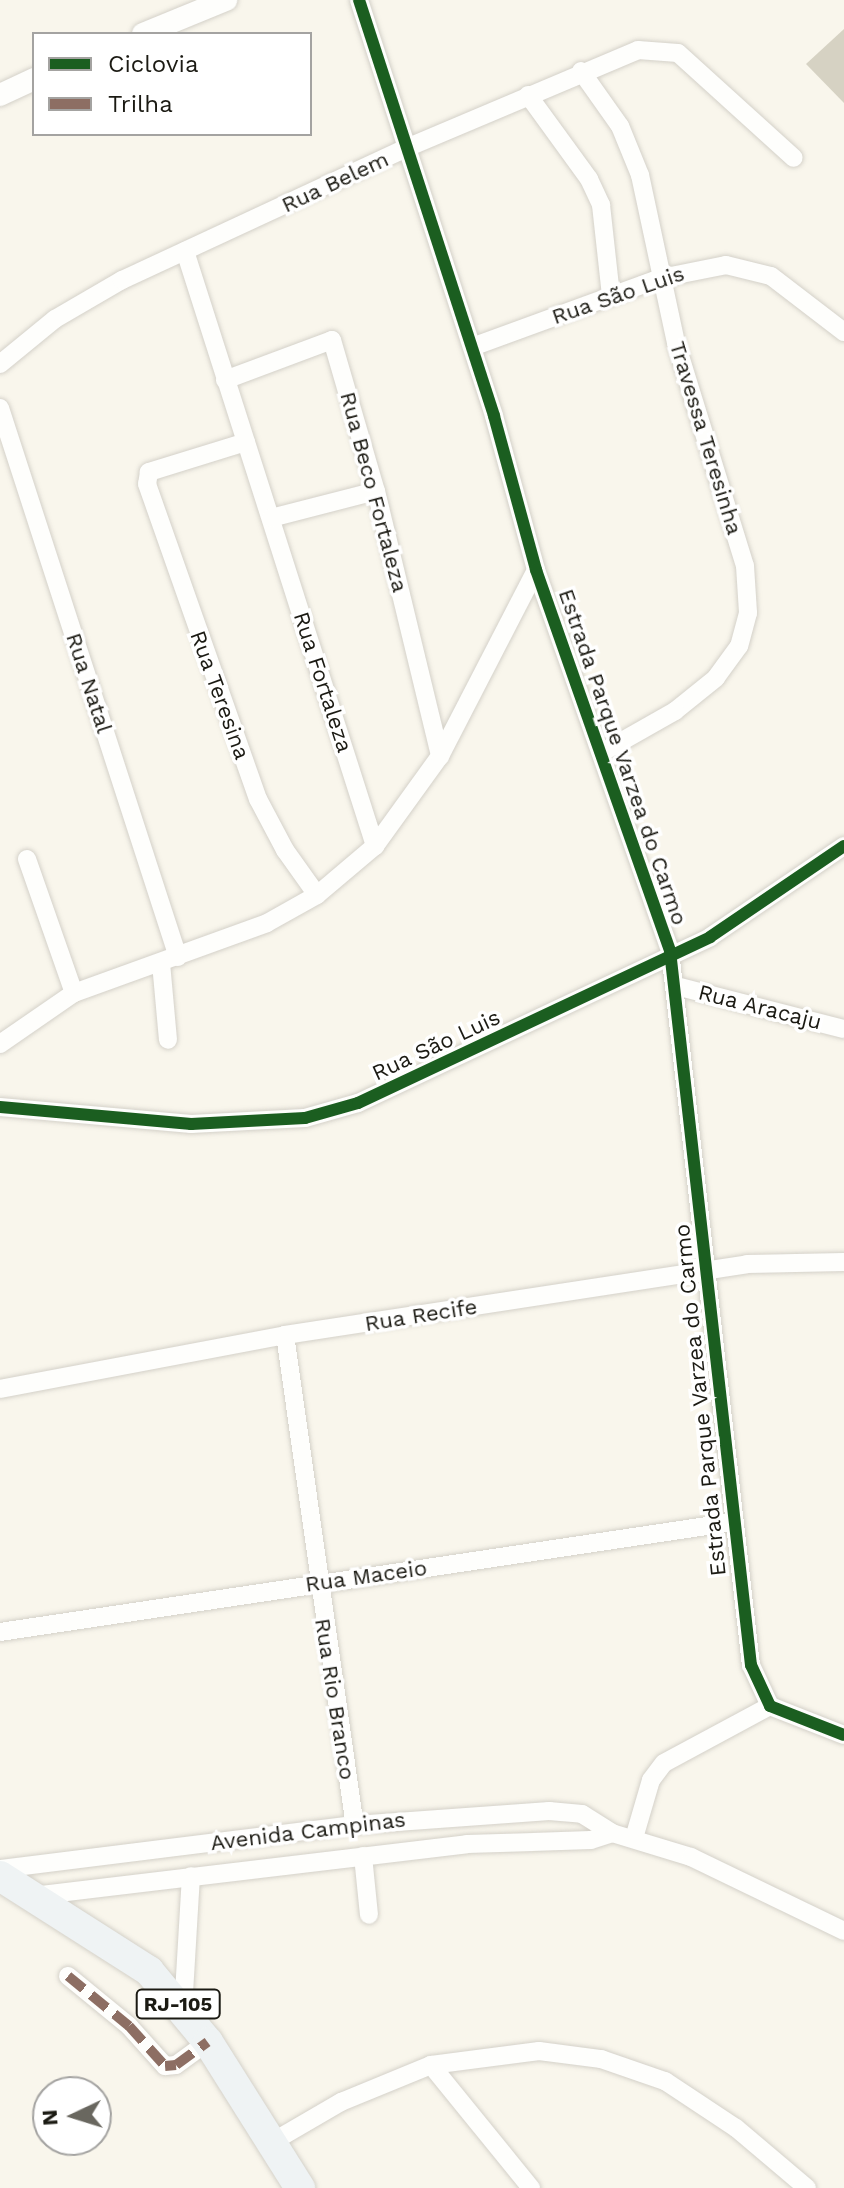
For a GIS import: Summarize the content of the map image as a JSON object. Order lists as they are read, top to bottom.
{
  "streets": {
    "main road": ["RJ-105"],
    "street": [
      "Rua Belem",
      "Rua São Luis",
      "Travessa Teresinha",
      "Rua Beco Fortaleza",
      "Rua Fortaleza",
      "Rua Natal",
      "Rua Teresina",
      "Estrada Parque Varzea do Carmo",
      "Rua Aracaju",
      "Rua Recife",
      "Rua Maceio",
      "Rua Rio Branco",
      "Avenida Campinas"
    ]
  },
  "crossings": [
    ["Rua Belem", "Travessa Teresinha"],
    ["Rua Belem", "Rua Fortaleza"],
    ["Rua Belem", "Estrada Parque Varzea do Carmo"],
    ["Rua São Luis", "Travessa Teresinha"],
    ["Rua São Luis", "Estrada Parque Varzea do Carmo"],
    ["Travessa Teresinha", "Estrada Parque Varzea do Carmo"],
    ["Rua Beco Fortaleza", "Rua Fortaleza"],
    ["Rua Fortaleza", "Rua Teresina"],
    ["Estrada Parque Varzea do Carmo", "Rua Aracaju"],
    ["Estrada Parque Varzea do Carmo", "Rua Recife"],
    ["Estrada Parque Varzea do Carmo", "Rua Maceio"],
    ["Rua Recife", "Rua Rio Branco"],
    ["Rua Maceio", "Rua Rio Branco"],
    ["Rua Rio Branco", "Avenida Campinas"],
    ["Avenida Campinas", "RJ-105"]
  ],
  "legend": ["Ciclovia", "Trilha"],
  "north": "left"
}
